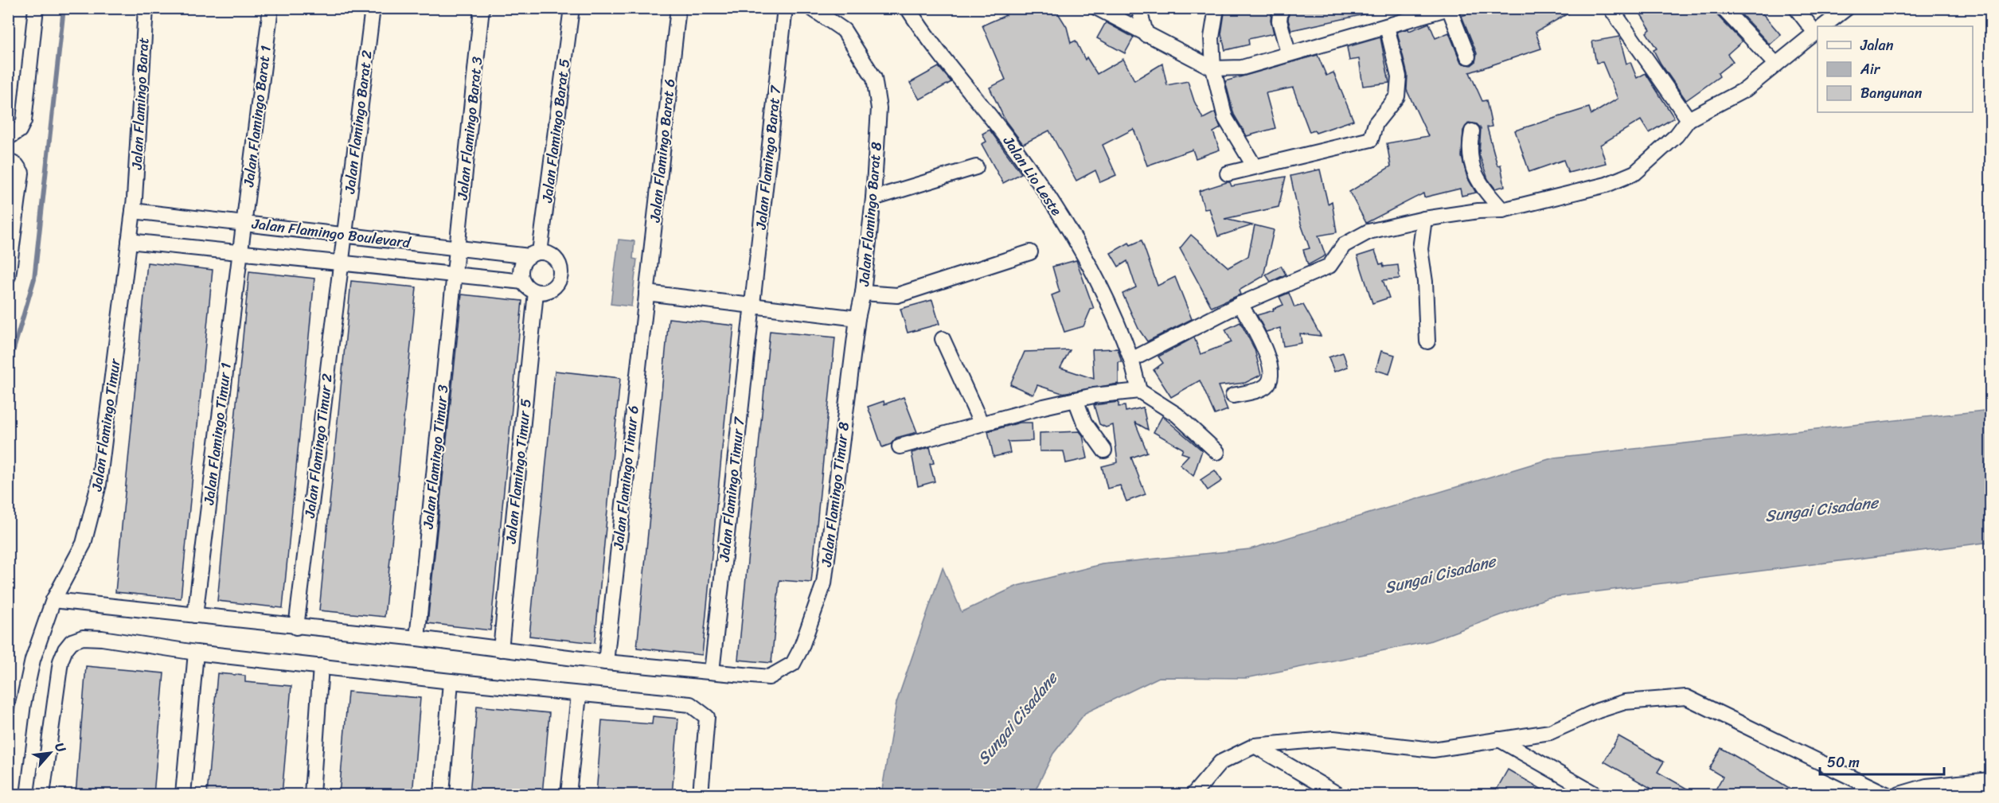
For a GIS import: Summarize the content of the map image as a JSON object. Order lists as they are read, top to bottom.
{
  "streets": {
    "street": [
      "Jalan Flamingo Barat",
      "Jalan Flamingo Barat 1",
      "Jalan Flamingo Barat 2",
      "Jalan Flamingo Barat 3",
      "Jalan Flamingo Barat 5",
      "Jalan Flamingo Barat 6",
      "Jalan Flamingo Barat 7",
      "Jalan Lio Leste",
      "Jalan Flamingo Barat 8",
      "Jalan Flamingo Boulevard",
      "Jalan Flamingo Timur",
      "Jalan Flamingo Timur 1",
      "Jalan Flamingo Timur 2",
      "Jalan Flamingo Timur 3",
      "Jalan Flamingo Timur 5",
      "Jalan Flamingo Timur 6",
      "Jalan Flamingo Timur 7",
      "Jalan Flamingo Timur 8"
    ]
  },
  "crossings": [
    ["Jalan Flamingo Barat", "Jalan Flamingo Boulevard"],
    ["Jalan Flamingo Barat", "Jalan Flamingo Timur"],
    ["Jalan Flamingo Barat 1", "Jalan Flamingo Boulevard"],
    ["Jalan Flamingo Barat 1", "Jalan Flamingo Timur 1"],
    ["Jalan Flamingo Barat 2", "Jalan Flamingo Boulevard"],
    ["Jalan Flamingo Barat 2", "Jalan Flamingo Timur 2"],
    ["Jalan Flamingo Barat 3", "Jalan Flamingo Boulevard"],
    ["Jalan Flamingo Barat 3", "Jalan Flamingo Timur 3"],
    ["Jalan Flamingo Barat 5", "Jalan Flamingo Boulevard"],
    ["Jalan Flamingo Barat 5", "Jalan Flamingo Timur 5"],
    ["Jalan Flamingo Barat 6", "Jalan Flamingo Timur 6"],
    ["Jalan Flamingo Barat 7", "Jalan Flamingo Timur 7"],
    ["Jalan Flamingo Barat 8", "Jalan Flamingo Timur 8"],
    ["Jalan Flamingo Boulevard", "Jalan Flamingo Timur"],
    ["Jalan Flamingo Boulevard", "Jalan Flamingo Timur 1"],
    ["Jalan Flamingo Boulevard", "Jalan Flamingo Timur 2"],
    ["Jalan Flamingo Boulevard", "Jalan Flamingo Timur 3"],
    ["Jalan Flamingo Boulevard", "Jalan Flamingo Timur 5"],
    ["Jalan Flamingo Timur 7", "Jalan Flamingo Timur 8"]
  ],
  "water": ["Sungai Cisadane"],
  "legend": ["Jalan", "Air", "Bangunan"],
  "scale_bar": "50 m",
  "north": "top right"
}
